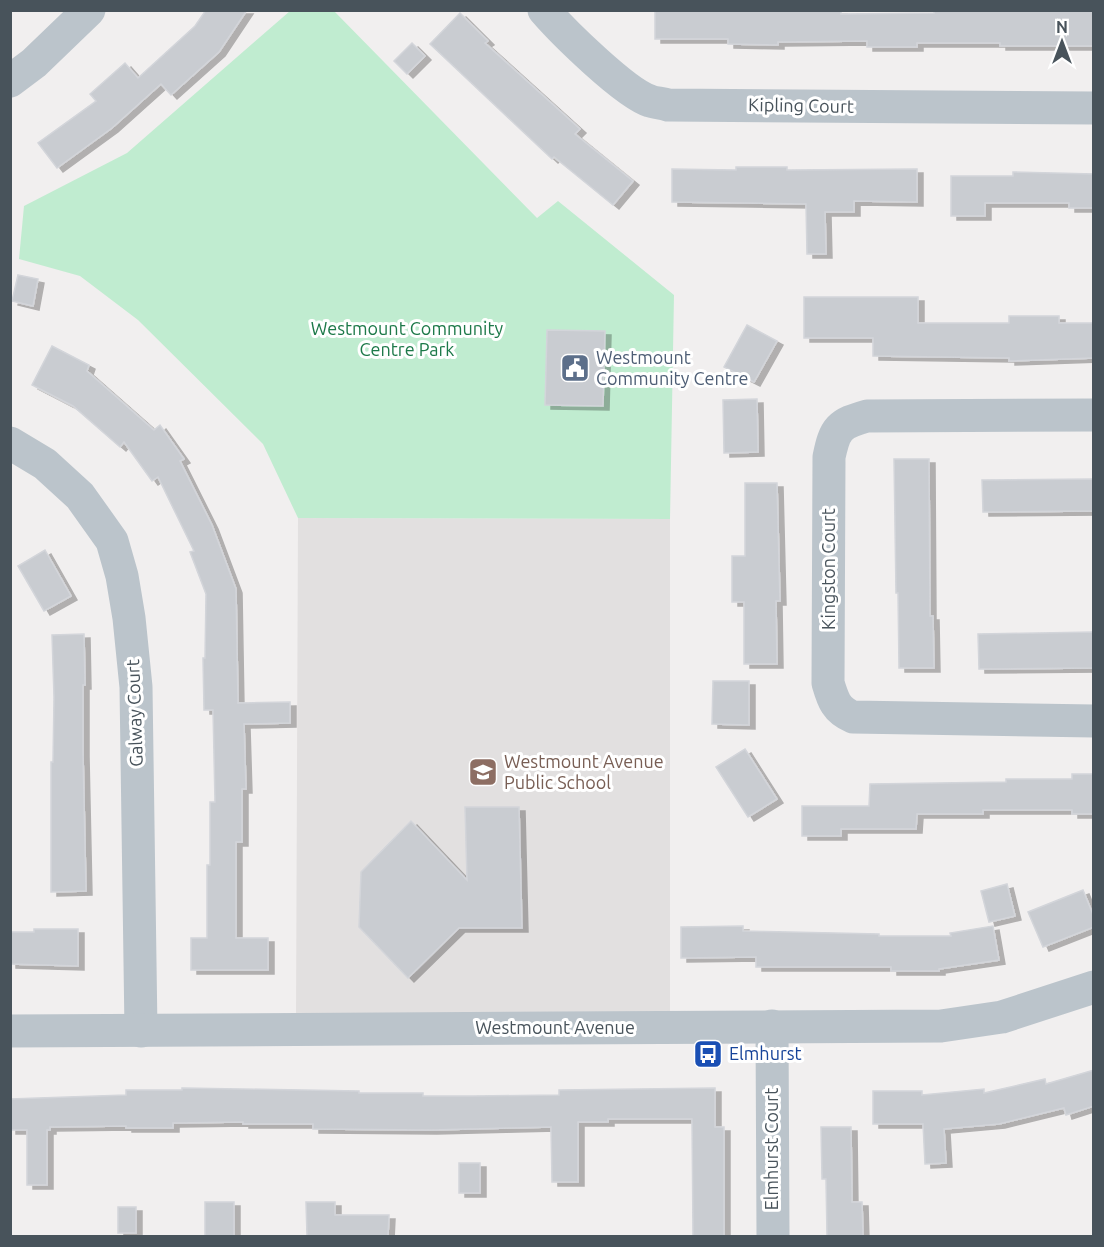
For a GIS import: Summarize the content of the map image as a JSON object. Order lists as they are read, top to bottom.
{
  "streets": {
    "street": [
      "Kipling Court",
      "Kingston Court",
      "Galway Court",
      "Westmount Avenue",
      "Elmhurst Court"
    ]
  },
  "crossings": [
    ["Galway Court", "Westmount Avenue"],
    ["Westmount Avenue", "Elmhurst Court"]
  ],
  "parks": ["Westmount Community Centre Park"],
  "places": {
    "public building": ["Westmount Community Centre"],
    "school or university": ["Westmount Avenue Public School"],
    "bus stop": ["Elmhurst"]
  },
  "north": "top"
}
